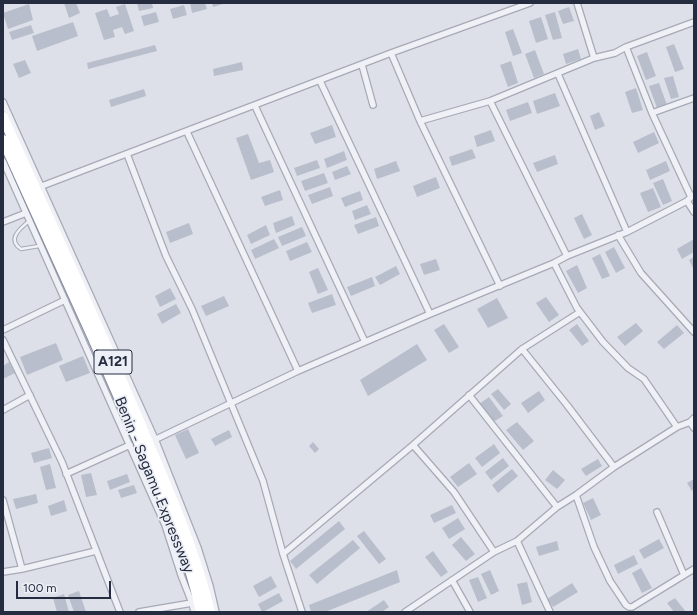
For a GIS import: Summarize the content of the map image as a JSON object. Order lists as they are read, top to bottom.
{
  "streets": {
    "highway": ["A121", "Benin - Sagamu Expressway"]
  },
  "crossings": [
    ["A121", "Benin - Sagamu Expressway"]
  ],
  "scale_bar": "100 m"
}
